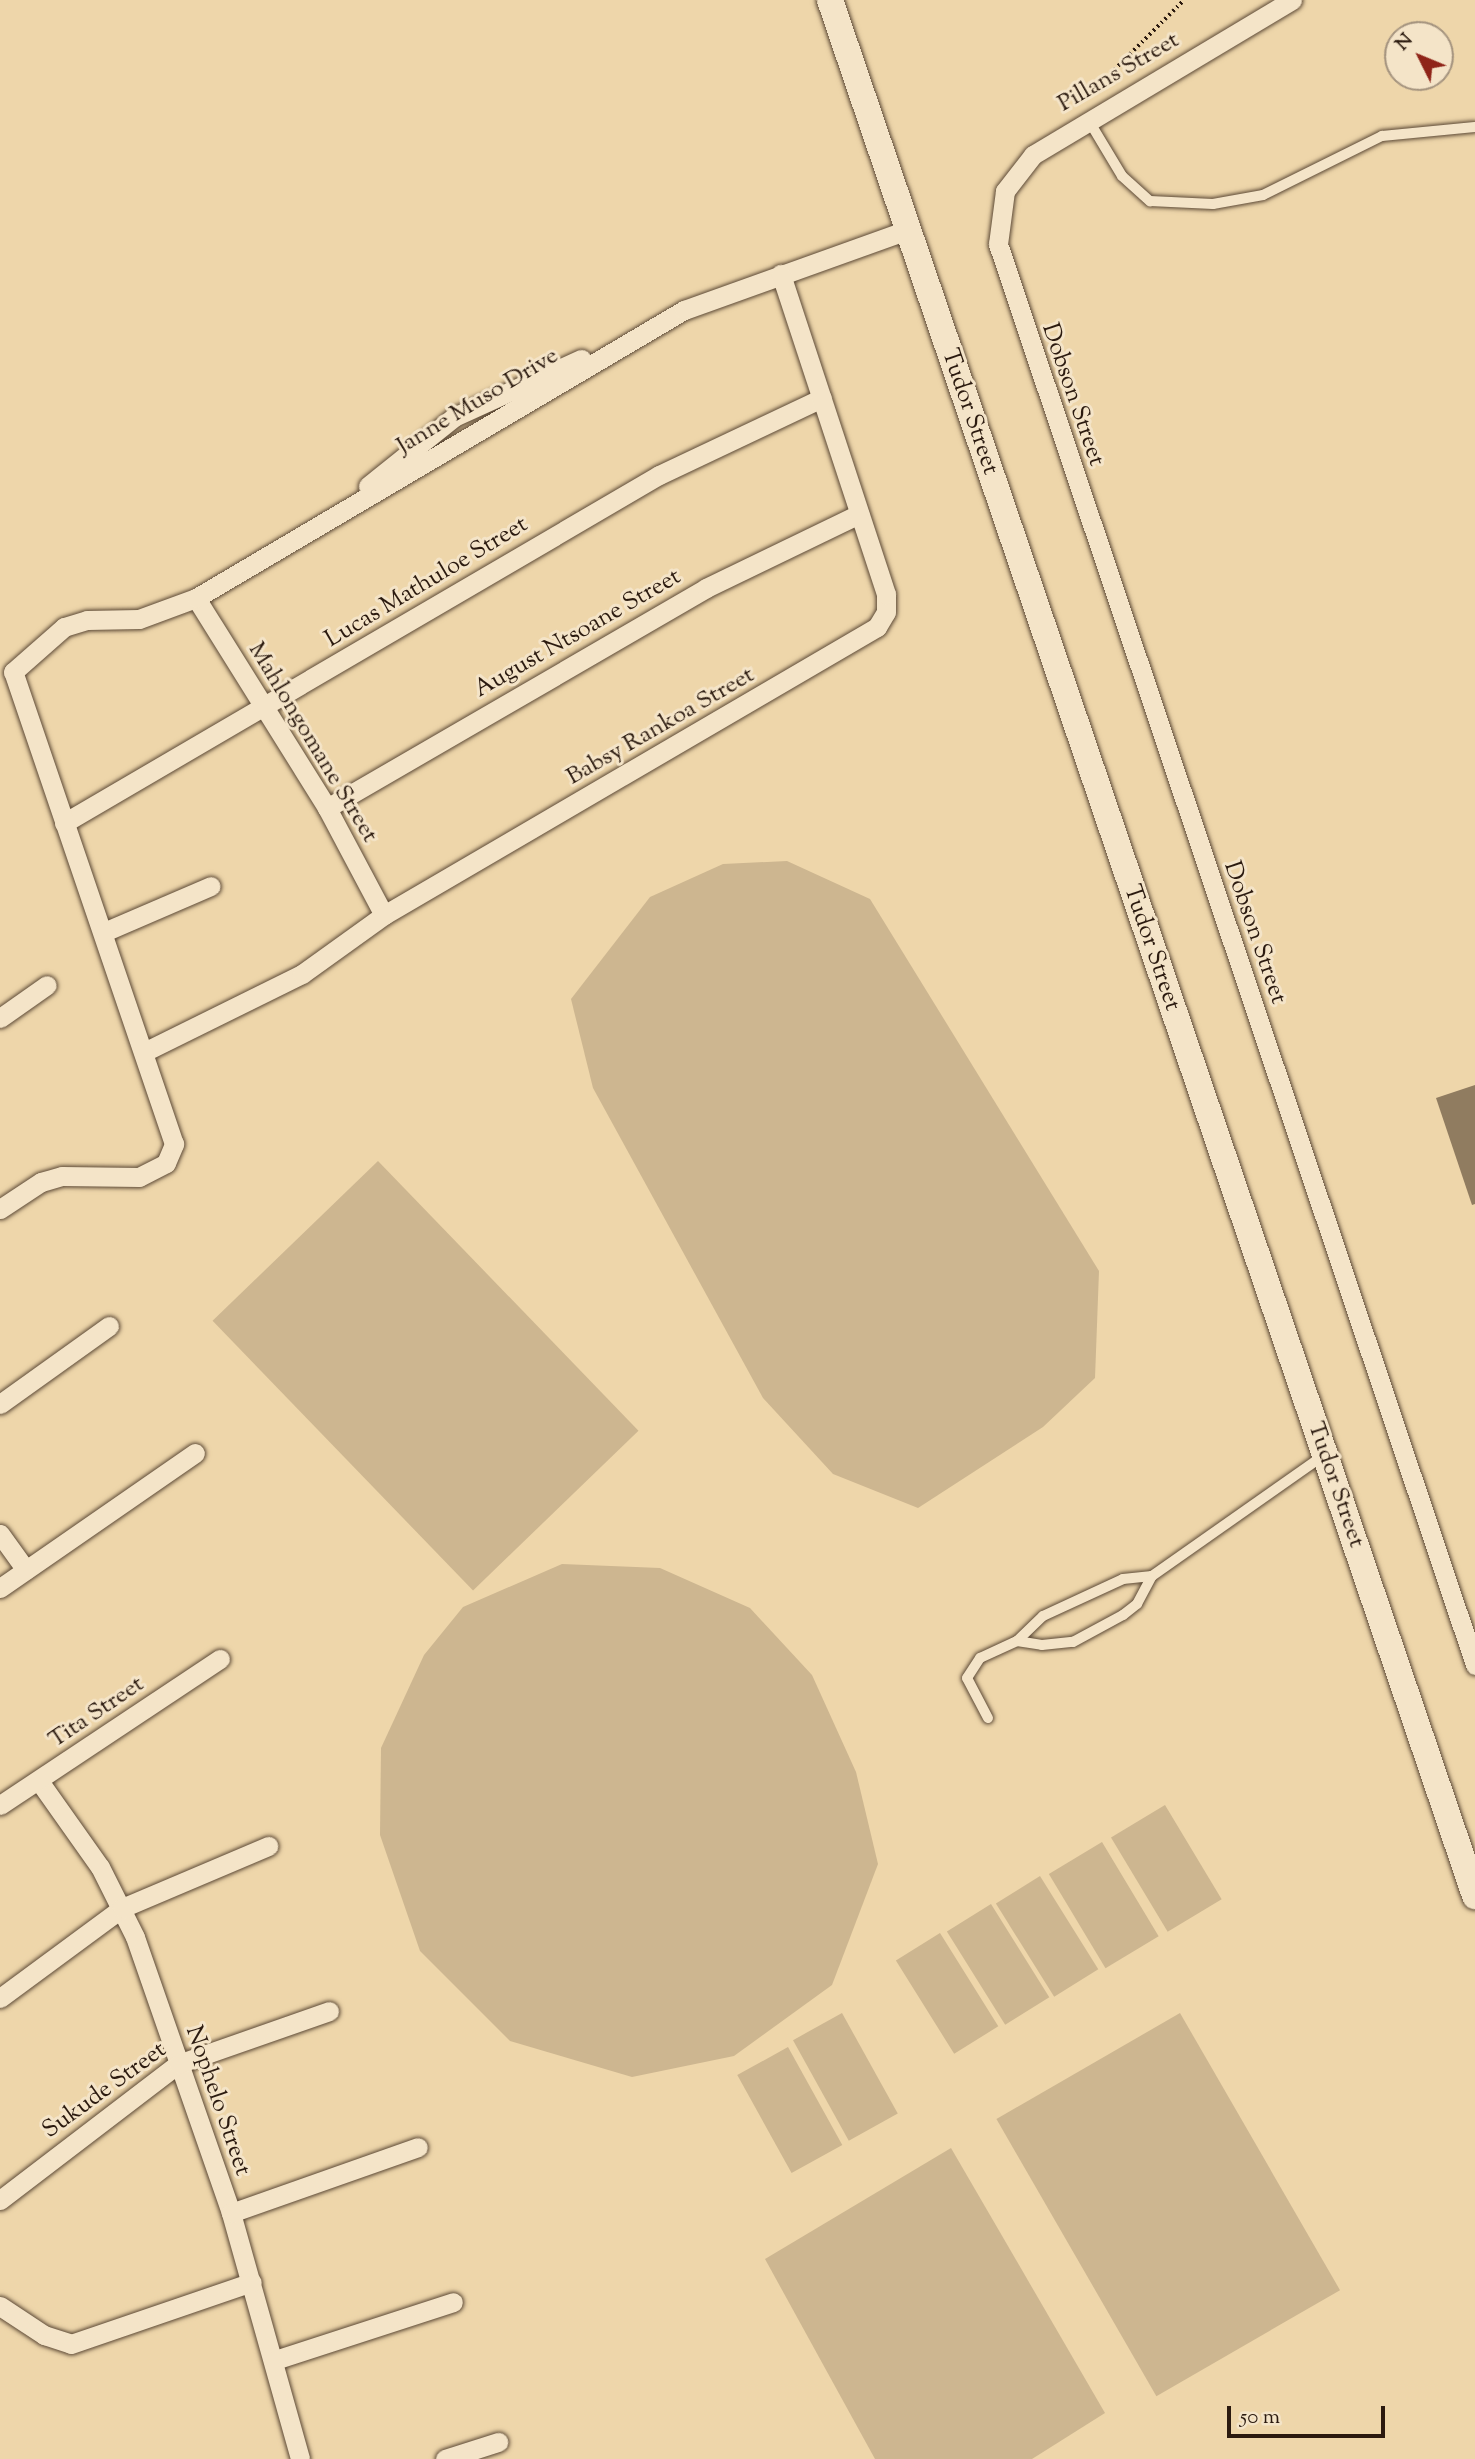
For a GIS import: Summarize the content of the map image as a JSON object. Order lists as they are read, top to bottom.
{
  "streets": {
    "street": [
      "Pillans Street",
      "Dobson Street",
      "Janne Muso Drive",
      "Tudor Street",
      "Lucas Mathuloe Street",
      "August Ntsoane Street",
      "Babsy Rankoa Street",
      "Mahlongomane Street",
      "Tita Street",
      "Sukude Street",
      "Nophelo Street"
    ]
  },
  "crossings": [
    ["Pillans Street", "Dobson Street"],
    ["Janne Muso Drive", "Tudor Street"],
    ["Janne Muso Drive", "Babsy Rankoa Street"],
    ["Janne Muso Drive", "Mahlongomane Street"],
    ["Lucas Mathuloe Street", "Babsy Rankoa Street"],
    ["Lucas Mathuloe Street", "Mahlongomane Street"],
    ["August Ntsoane Street", "Babsy Rankoa Street"],
    ["August Ntsoane Street", "Mahlongomane Street"],
    ["Babsy Rankoa Street", "Mahlongomane Street"],
    ["Tita Street", "Nophelo Street"],
    ["Sukude Street", "Nophelo Street"]
  ],
  "scale_bar": "50 m",
  "north": "top left"
}
